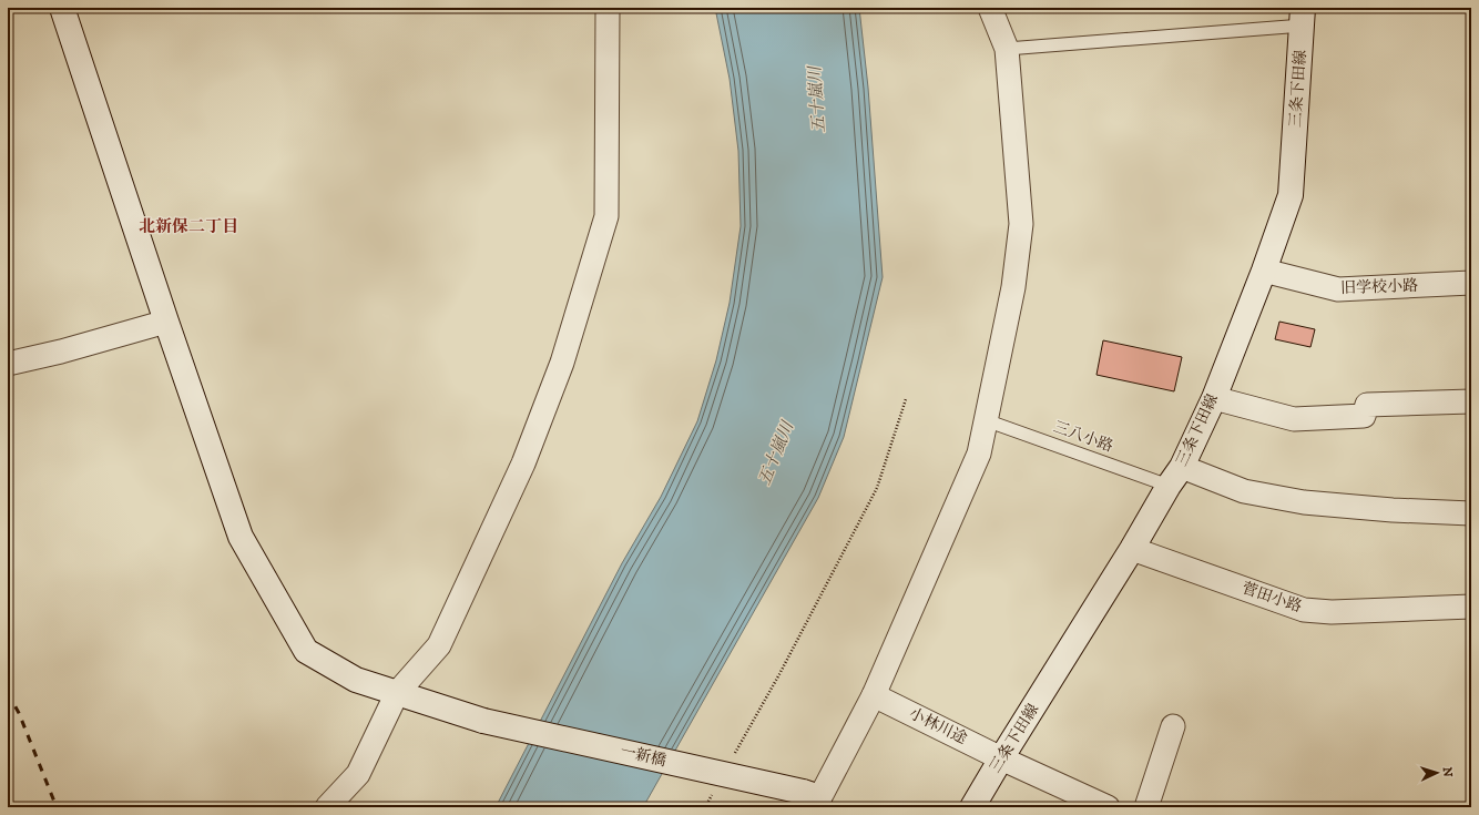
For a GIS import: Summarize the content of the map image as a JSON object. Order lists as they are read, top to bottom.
{
  "streets": {
    "street": [
      "三条下田線",
      "旧学校小路",
      "菅田小路",
      "小林川途",
      "一新橋"
    ],
    "lane": ["三八小路"]
  },
  "crossings": [
    ["三条下田線", "旧学校小路"],
    ["三条下田線", "三八小路"],
    ["三条下田線", "菅田小路"],
    ["三条下田線", "小林川途"]
  ],
  "districts": ["北新保二丁目"],
  "water": ["五十嵐川"],
  "north": "right"
}
